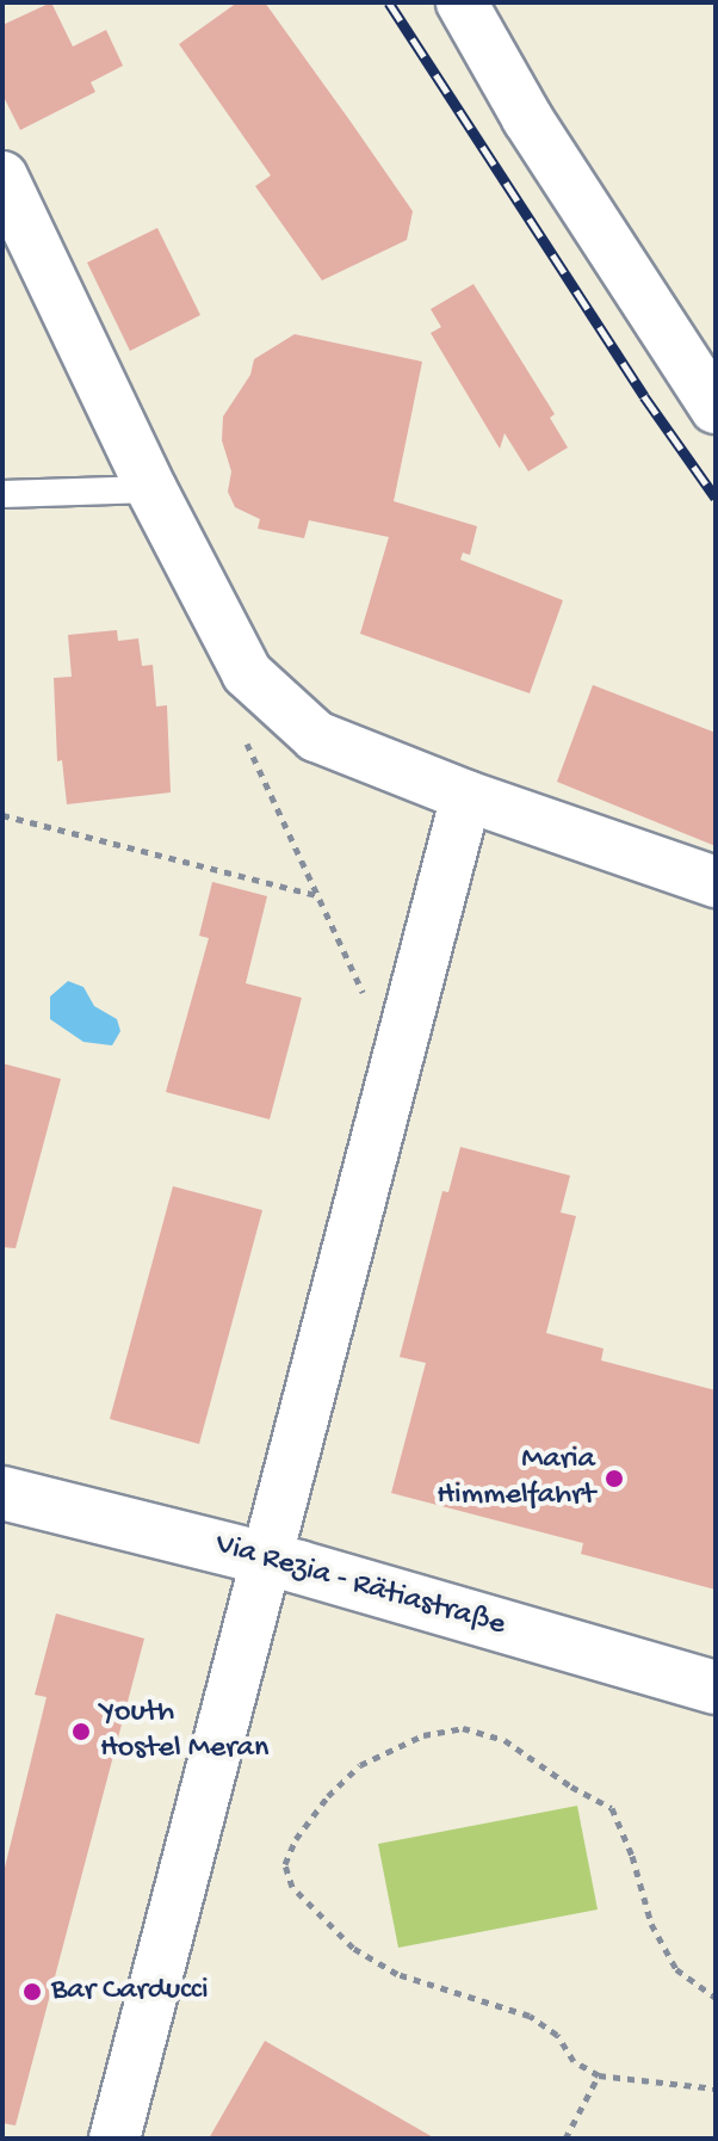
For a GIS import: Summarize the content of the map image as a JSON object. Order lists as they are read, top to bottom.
{
  "streets": {
    "street": ["Via Rezia - Rätiastraße"]
  },
  "places": ["Maria Himmelfahrt", "Youth Hostel Meran", "Bar Carducci"]
}
